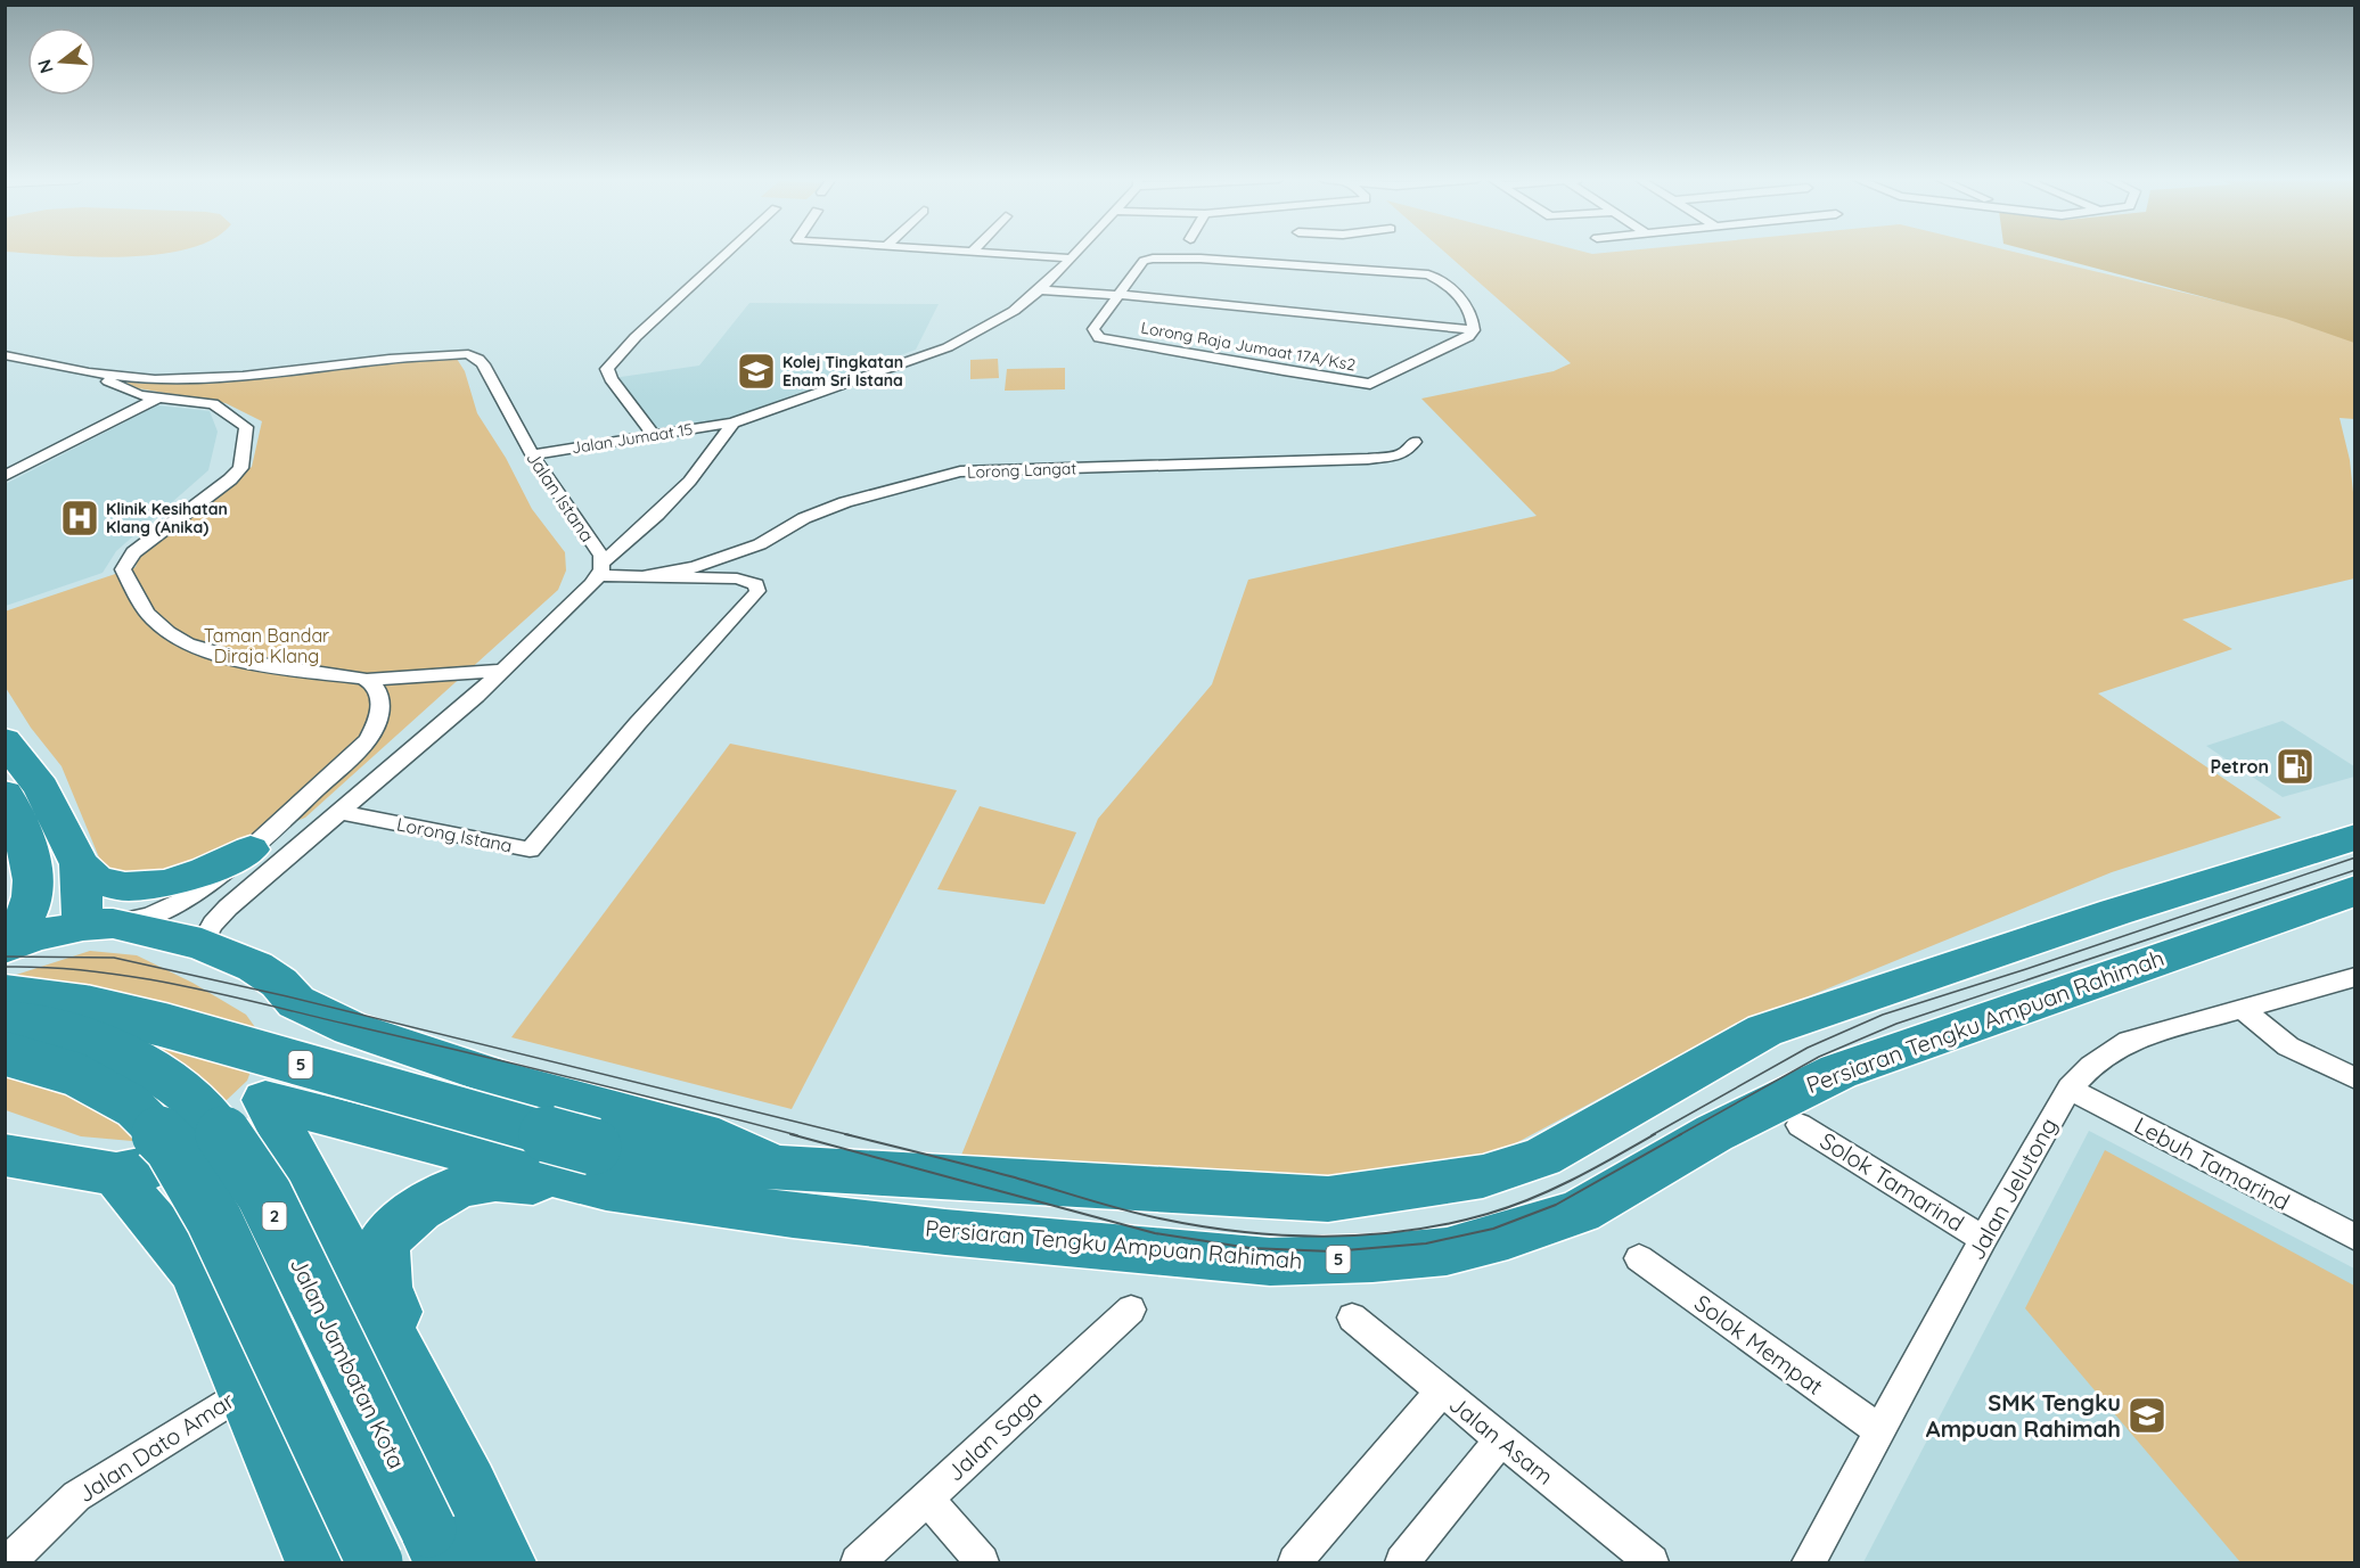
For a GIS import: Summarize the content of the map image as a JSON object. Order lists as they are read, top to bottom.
{
  "streets": {
    "highway": [
      "Persiaran Tengku Ampuan Rahimah",
      "5",
      "2",
      "Jalan Jambatan Kota"
    ],
    "street": [
      "Lorong Raja Jumaat 17A/Ks2",
      "Jalan Jumaat 15",
      "Lorong Langat",
      "Jalan Istana",
      "Lorong Istana",
      "Lebuh Tamarind",
      "Solok Tamarind",
      "Jalan Jelutong",
      "Solok Mempat",
      "Jalan Saga",
      "Jalan Asam",
      "Jalan Dato Amar"
    ]
  },
  "crossings": [
    ["Jalan Jumaat 15", "Lorong Langat"],
    ["Jalan Jumaat 15", "Jalan Istana"],
    ["Lorong Langat", "Jalan Istana"],
    ["Lorong Langat", "Lorong Istana"],
    ["Persiaran Tengku Ampuan Rahimah", "5"],
    ["Lebuh Tamarind", "Jalan Jelutong"],
    ["Solok Tamarind", "Jalan Jelutong"],
    ["Jalan Jelutong", "Solok Mempat"]
  ],
  "parks": ["Taman Bandar Diraja Klang"],
  "places": {
    "school or university": ["Kolej Tingkatan Enam Sri Istana", "SMK Tengku Ampuan Rahimah"],
    "hospital": ["Klinik Kesihatan Klang (Anika)"],
    "fuel station": ["Petron"]
  },
  "north": "left"
}
